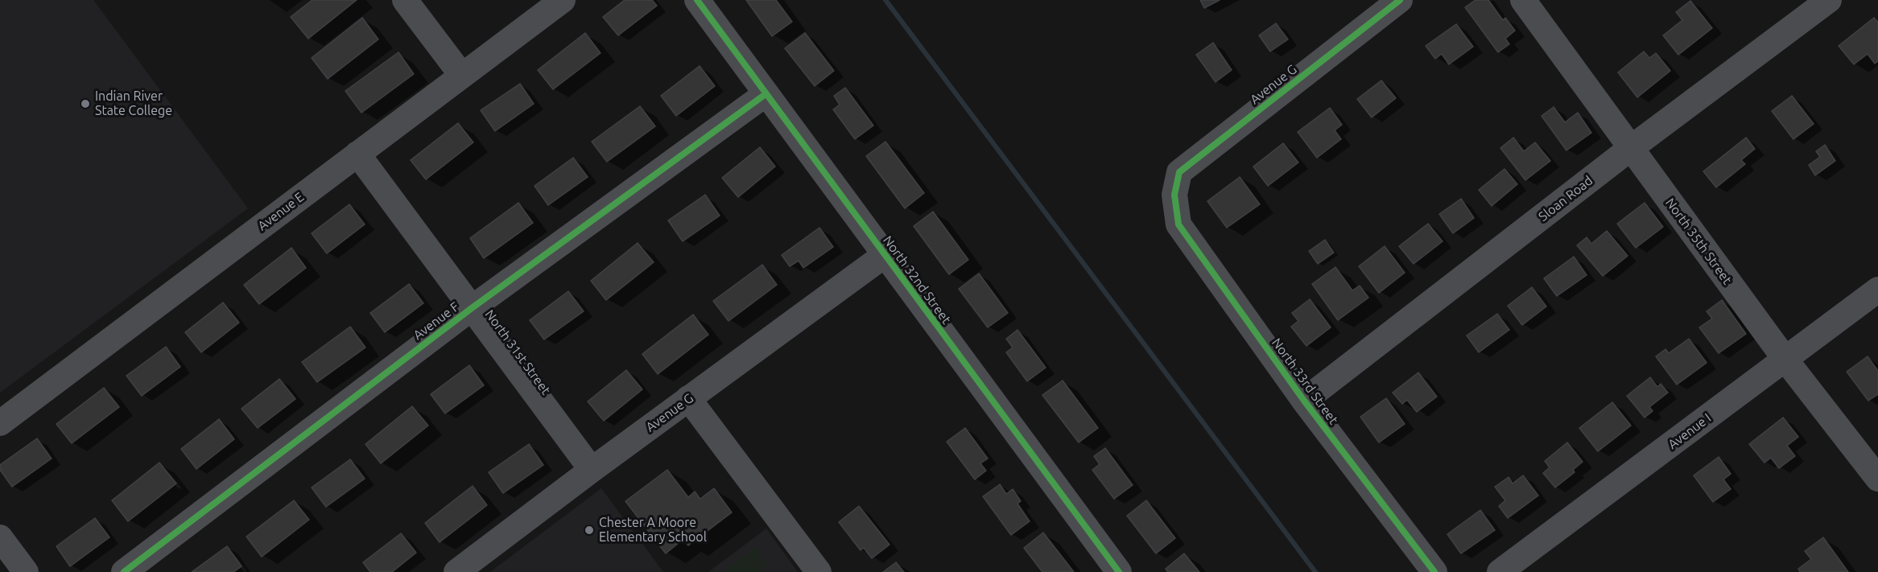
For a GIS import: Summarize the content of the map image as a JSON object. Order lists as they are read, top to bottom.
{
  "streets": {
    "street": [
      "Avenue G",
      "Sloan Road",
      "Avenue E",
      "North 35th Street",
      "North 32nd Street",
      "Avenue F",
      "North 31st Street",
      "North 33rd Street",
      "Avenue I"
    ]
  },
  "crossings": [
    ["Avenue G", "North 32nd Street"],
    ["Avenue G", "North 31st Street"],
    ["Avenue G", "North 33rd Street"],
    ["Sloan Road", "North 35th Street"],
    ["Sloan Road", "North 33rd Street"],
    ["Avenue E", "North 31st Street"],
    ["North 35th Street", "Avenue I"],
    ["North 32nd Street", "Avenue F"],
    ["Avenue F", "North 31st Street"]
  ],
  "places": ["Indian River State College", "Chester A Moore Elementary School"]
}
